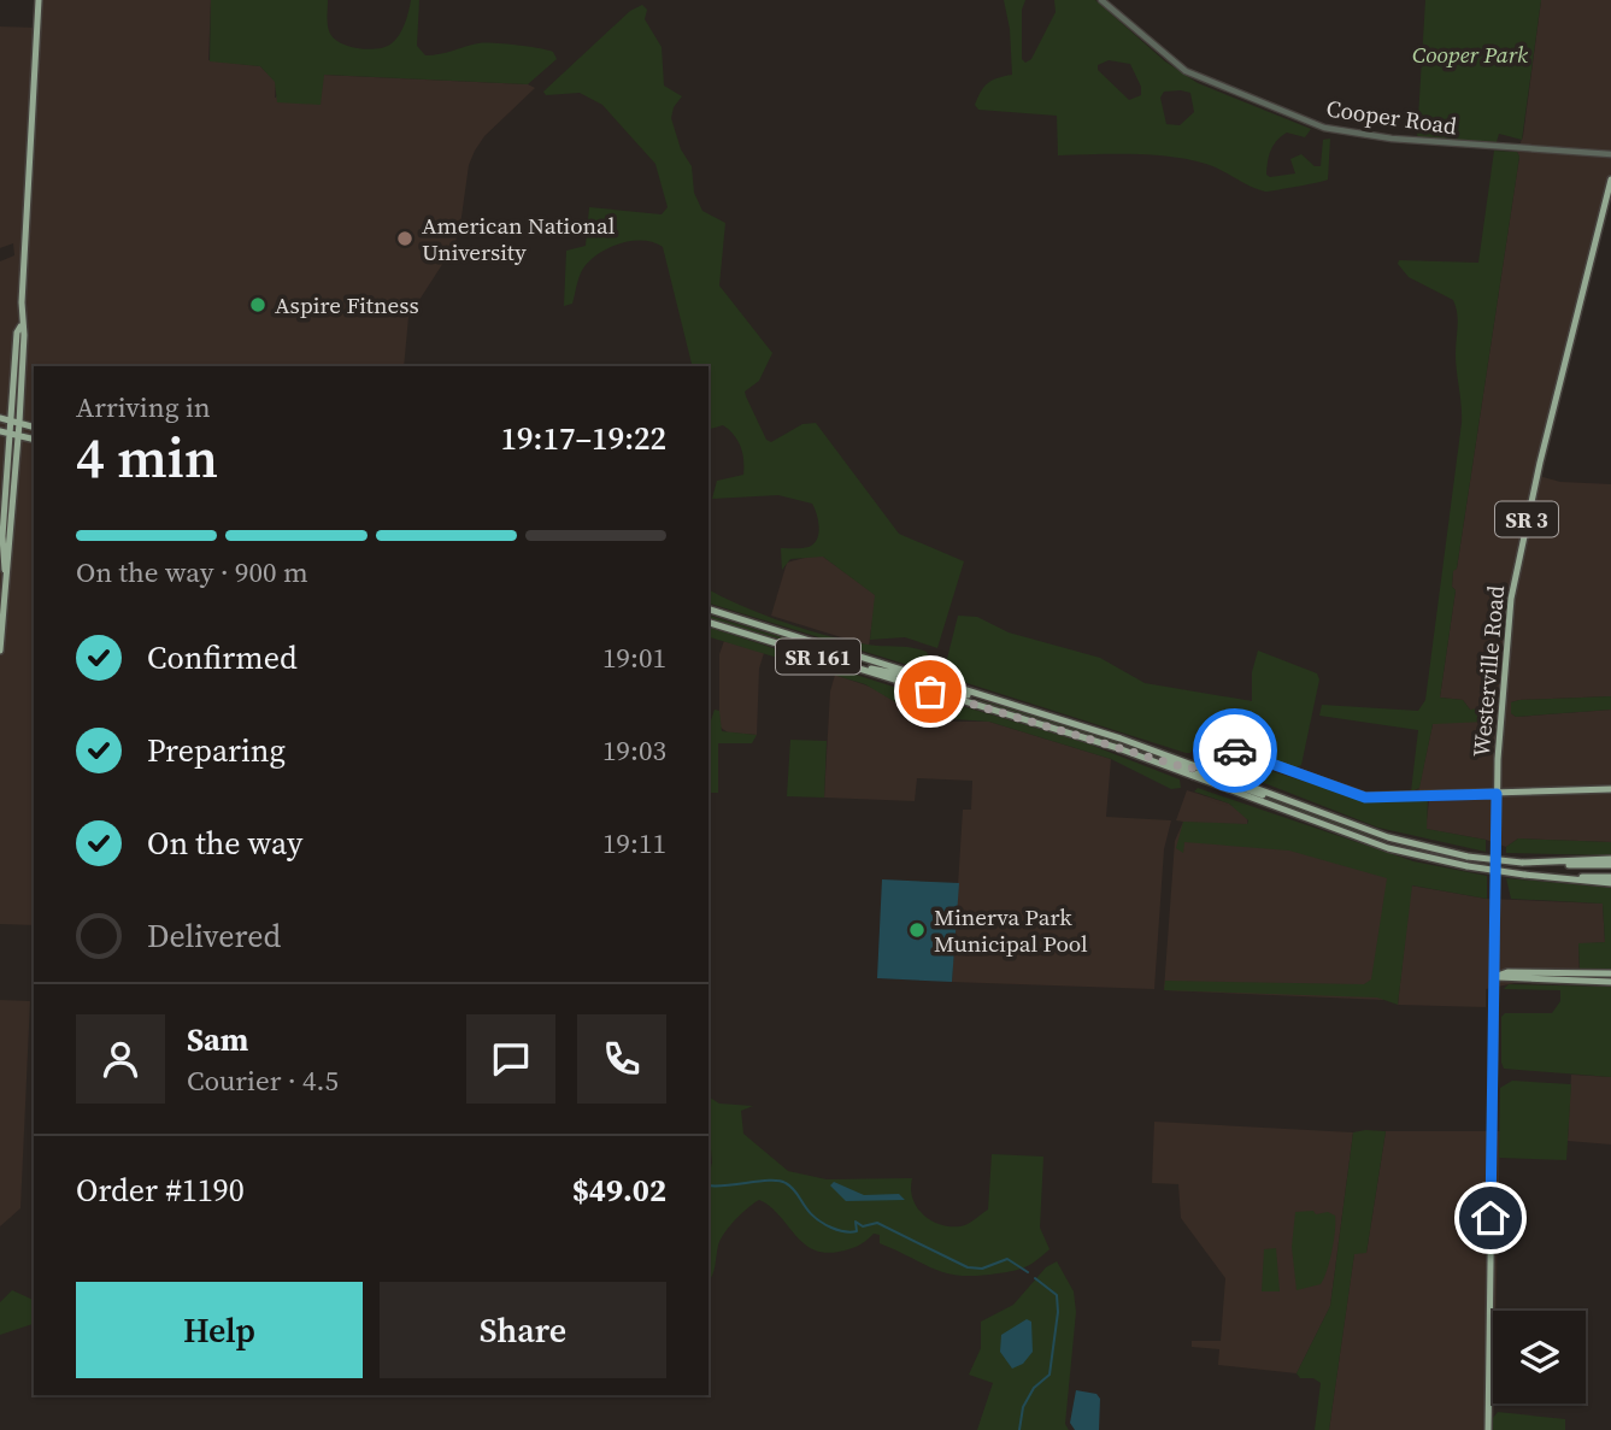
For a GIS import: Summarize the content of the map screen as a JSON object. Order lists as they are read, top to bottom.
{
  "streets": {
    "main road": ["SR 3", "SR 161", "Westerville Road"],
    "street": ["Cooper Road"]
  },
  "parks": ["Cooper Park"],
  "places": ["American National University", "Aspire Fitness", "Minerva Park Municipal Pool"],
  "page": {
    "heading": ["4 min", "Arriving in", "19:17–19:22"],
    "panel": [
      "Sam",
      "Courier · 4.5",
      "Order #1190",
      "$49.02"
    ],
    "bar": "On the way · 900 m",
    "list": [
      ["Confirmed", "19:01"],
      ["Preparing", "19:03"],
      ["On the way", "19:11"],
      "Delivered"
    ],
    "buttons": ["Help", "Share"]
  }
}
